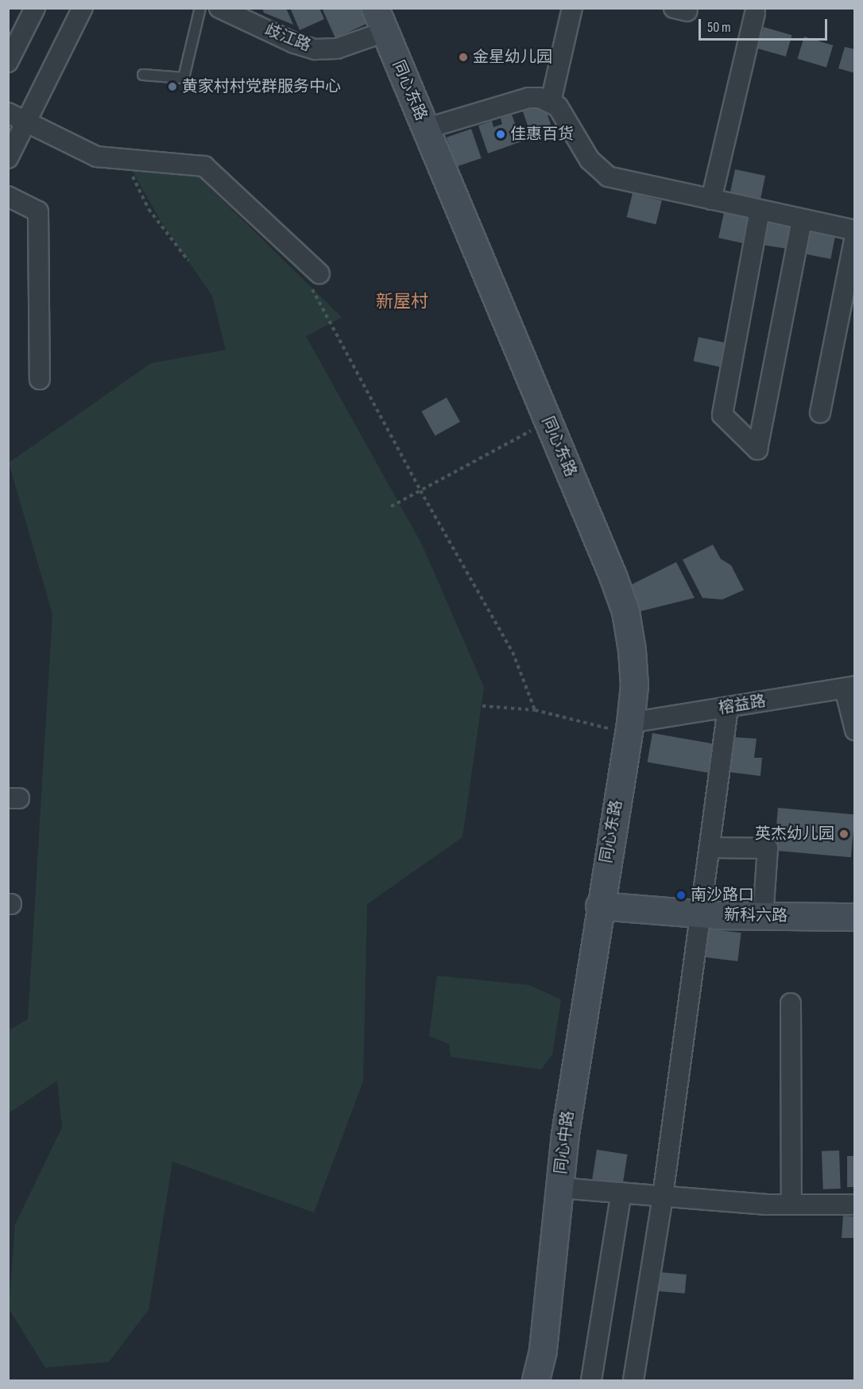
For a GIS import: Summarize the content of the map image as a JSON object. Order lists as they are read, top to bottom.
{
  "streets": {
    "street": [
      "歧江路",
      "同心东路",
      "榕益路",
      "新科六路",
      "同心中路"
    ]
  },
  "crossings": [
    ["歧江路", "同心东路"],
    ["同心东路", "榕益路"],
    ["同心东路", "新科六路"],
    ["同心东路", "同心中路"],
    ["新科六路", "同心中路"]
  ],
  "districts": ["新屋村"],
  "places": [
    "金星幼儿园",
    "黄家村村党群服务中心",
    "佳惠百货",
    "英杰幼儿园",
    "南沙路口"
  ],
  "scale_bar": "50 m"
}
